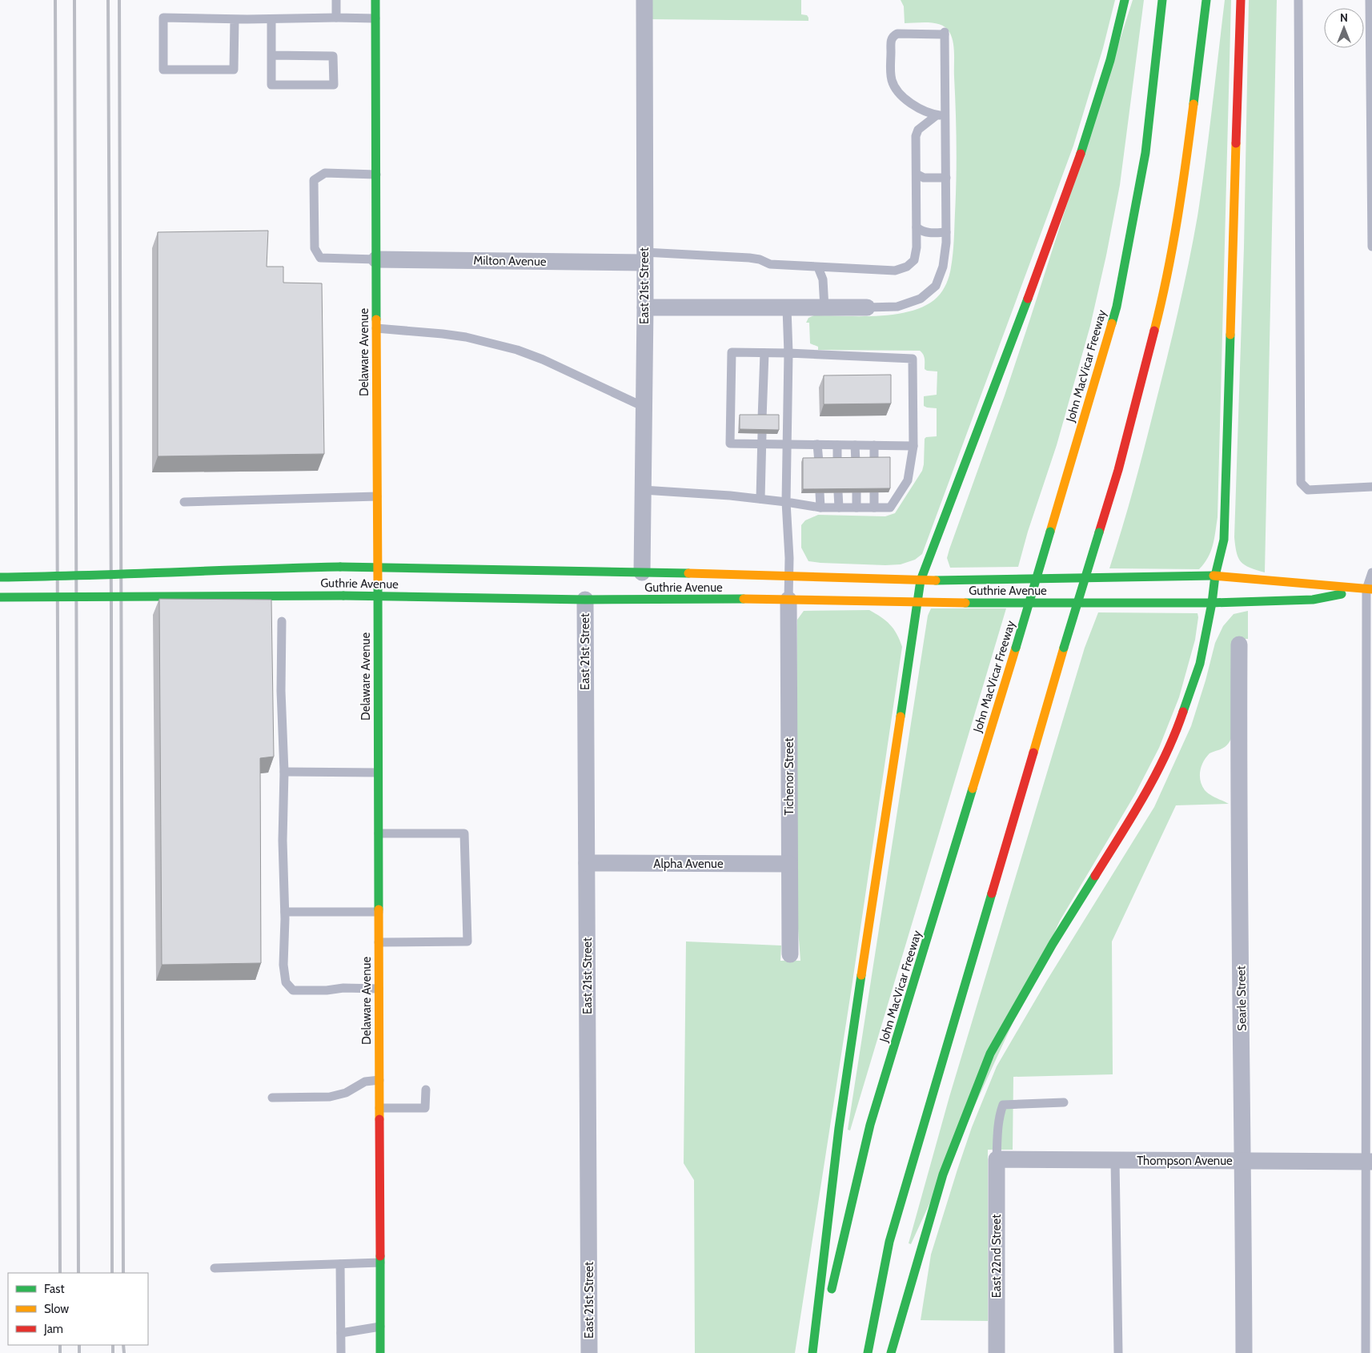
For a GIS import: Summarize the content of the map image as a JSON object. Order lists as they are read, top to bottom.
{
  "streets": {
    "main road": ["Delaware Avenue", "John MacVicar Freeway", "Guthrie Avenue"],
    "street": [
      "Milton Avenue",
      "East 21st Street",
      "Tichenor Street",
      "Alpha Avenue",
      "Searle Street",
      "Thompson Avenue",
      "East 22nd Street"
    ]
  },
  "crossings": [
    ["Milton Avenue", "East 21st Street"],
    ["Milton Avenue", "Delaware Avenue"],
    ["East 21st Street", "Guthrie Avenue"],
    ["East 21st Street", "Alpha Avenue"],
    ["Delaware Avenue", "Guthrie Avenue"],
    ["Guthrie Avenue", "Tichenor Street"],
    ["Tichenor Street", "Alpha Avenue"],
    ["Searle Street", "Thompson Avenue"],
    ["Thompson Avenue", "East 22nd Street"]
  ],
  "legend": ["Fast", "Slow", "Jam"],
  "north": "top"
}
